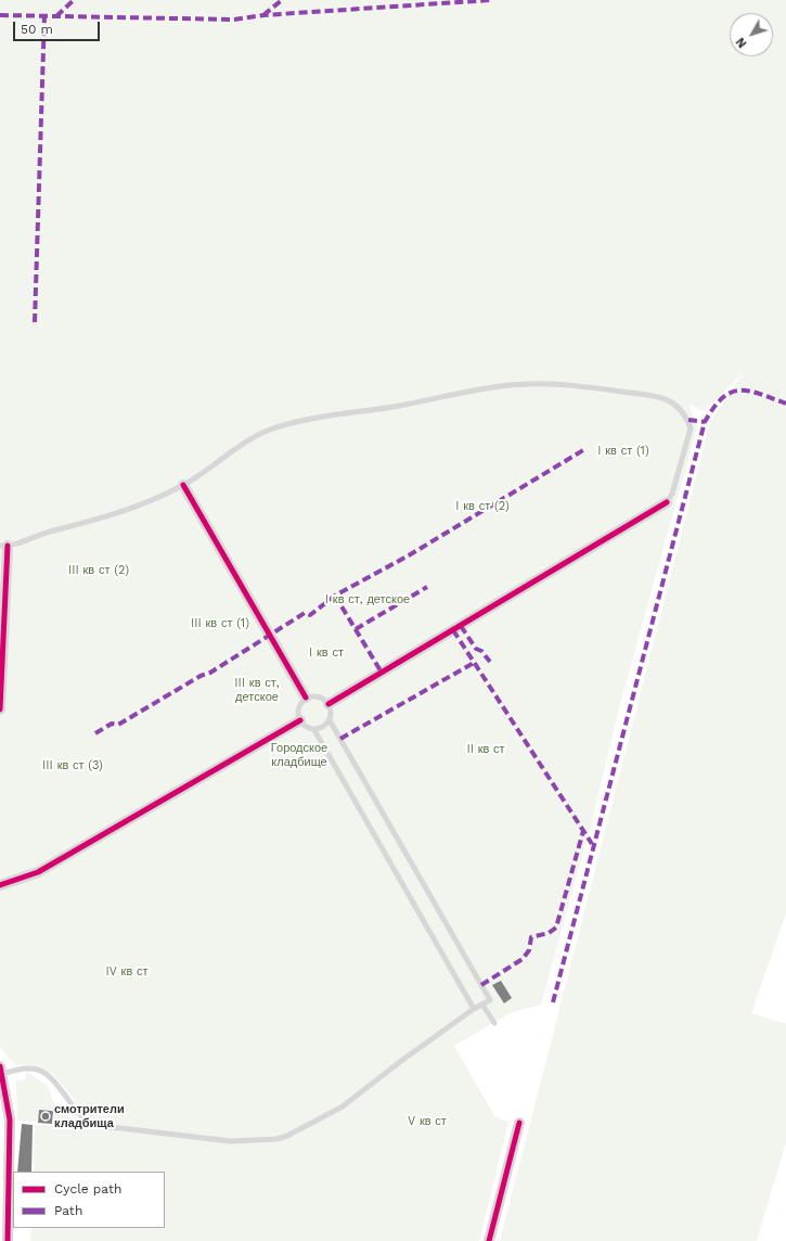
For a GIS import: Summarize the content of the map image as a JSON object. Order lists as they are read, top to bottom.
{
  "parks": [
    "I кв ст (1)",
    "I кв ст (2)",
    "III кв ст (2)",
    "I кв ст, детское",
    "III кв ст (1)",
    "I кв ст",
    "III кв ст, детское",
    "Городское кладбище",
    "II кв ст",
    "III кв ст (3)",
    "IV кв ст",
    "V кв ст"
  ],
  "places": ["смотрители кладбища"],
  "legend": ["Cycle path", "Path"],
  "scale_bar": "50 m",
  "north": "bottom left"
}
